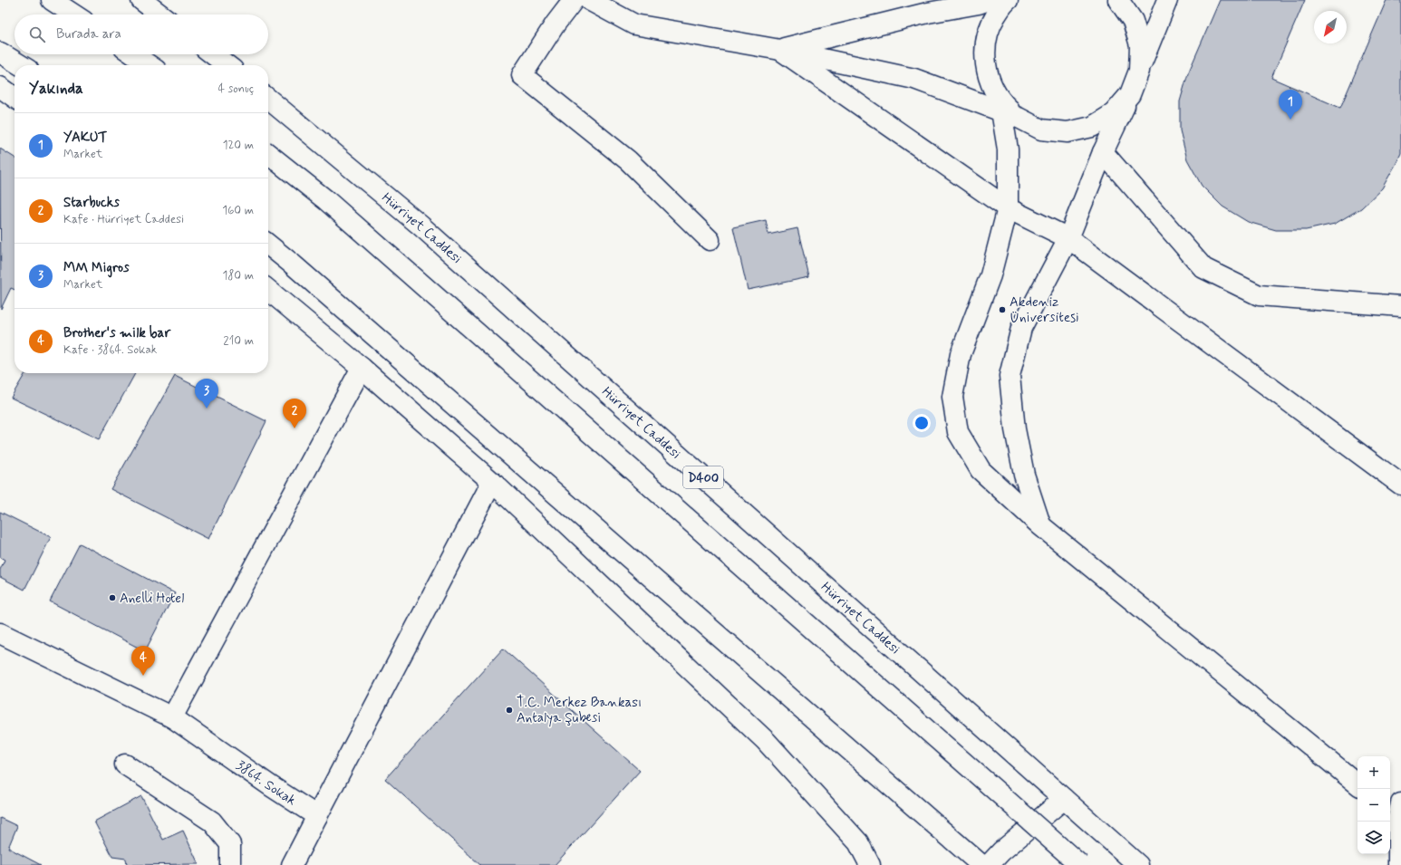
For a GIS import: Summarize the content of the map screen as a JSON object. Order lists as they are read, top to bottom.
{
  "streets": {
    "main road": ["Hürriyet Caddesi", "D400", "3864. Sokak"]
  },
  "places": ["Akdeniz Üniversitesi", "Anelli Hotel", "T.C. Merkez Bankası Antalya Şubesi"],
  "north": "bottom left",
  "page": {
    "search": "Burada ara",
    "heading": ["Yakında", "4 sonuç"],
    "pins": [
      "1",
      "3",
      "2",
      "4"
    ],
    "list": [
      {
        "mark": "1",
        "name": "YAKUT",
        "note": "Market",
        "value": "120 m"
      },
      {
        "mark": "2",
        "name": "Starbucks",
        "note": "Kafe · Hürriyet Caddesi",
        "value": "160 m"
      },
      {
        "mark": "3",
        "name": "MM Migros",
        "note": "Market",
        "value": "180 m"
      },
      {
        "mark": "4",
        "name": "Brother's milk bar",
        "note": "Kafe · 3864. Sokak",
        "value": "210 m"
      }
    ],
    "map_buttons": ["+", "−"]
  }
}
